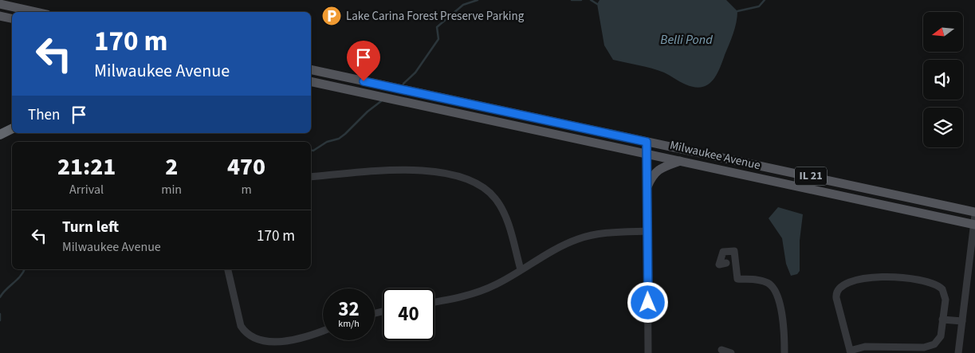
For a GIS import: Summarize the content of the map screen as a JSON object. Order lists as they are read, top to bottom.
{
  "streets": {
    "main road": ["Milwaukee Avenue", "IL 21"]
  },
  "water": ["Belli Pond"],
  "places": {
    "parking": ["Lake Carina Forest Preserve Parking"]
  },
  "north": "left",
  "page": {
    "turn": ["170 m", "Milwaukee Avenue"],
    "then": "Then",
    "eta": [
      "21:21",
      "Arrival",
      "2",
      "min",
      "470",
      "m"
    ],
    "list": [
      {
        "name": "Turn left",
        "note": "Milwaukee Avenue",
        "value": "170 m"
      }
    ],
    "speed": "32 km/h",
    "limit": "40"
  }
}
